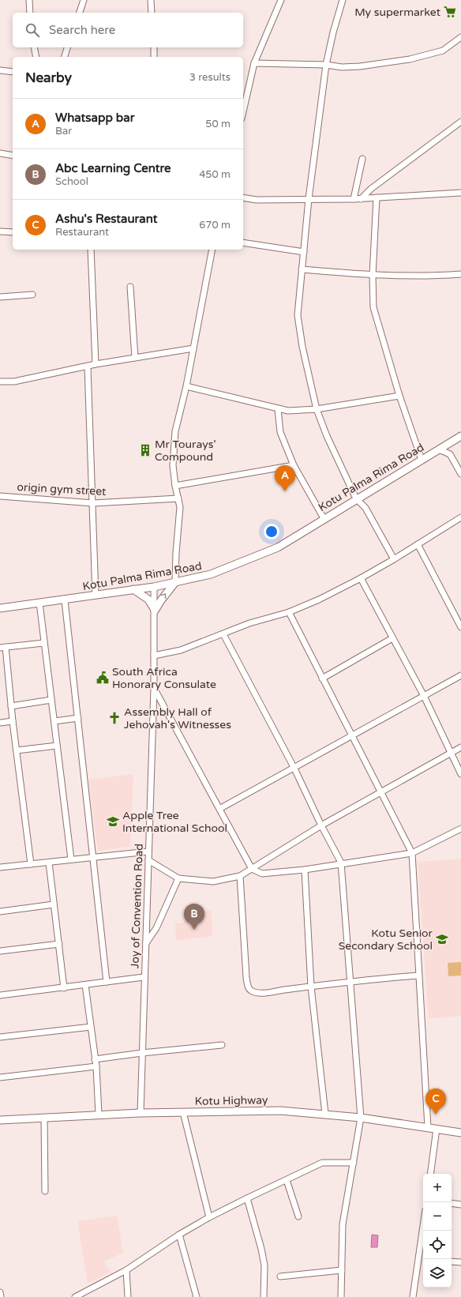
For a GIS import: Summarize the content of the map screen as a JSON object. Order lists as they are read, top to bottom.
{
  "streets": {
    "street": [
      "Kotu Palma Rima Road",
      "origin gym street",
      "Joy of Convention Road",
      "Kotu Highway"
    ]
  },
  "crossings": [
    ["Kotu Palma Rima Road", "Joy of Convention Road"],
    ["Joy of Convention Road", "Kotu Highway"]
  ],
  "places": {
    "supermarket": ["My supermarket"],
    "building": ["Mr Tourays' Compound"],
    "public building": ["South Africa Honorary Consulate"],
    "church": ["Assembly Hall of Jehovah's Witnesses"],
    "school or university": ["Apple Tree International School", "Kotu Senior Secondary School"]
  },
  "page": {
    "search": "Search here",
    "heading": ["Nearby", "3 results"],
    "list": [
      {
        "mark": "A",
        "name": "Whatsapp bar",
        "note": "Bar",
        "value": "50 m"
      },
      {
        "mark": "B",
        "name": "Abc Learning Centre",
        "note": "School",
        "value": "450 m"
      },
      {
        "mark": "C",
        "name": "Ashu's Restaurant",
        "note": "Restaurant",
        "value": "670 m"
      }
    ],
    "pins": ["A", "B", "C"],
    "map_buttons": ["+", "−"]
  }
}
